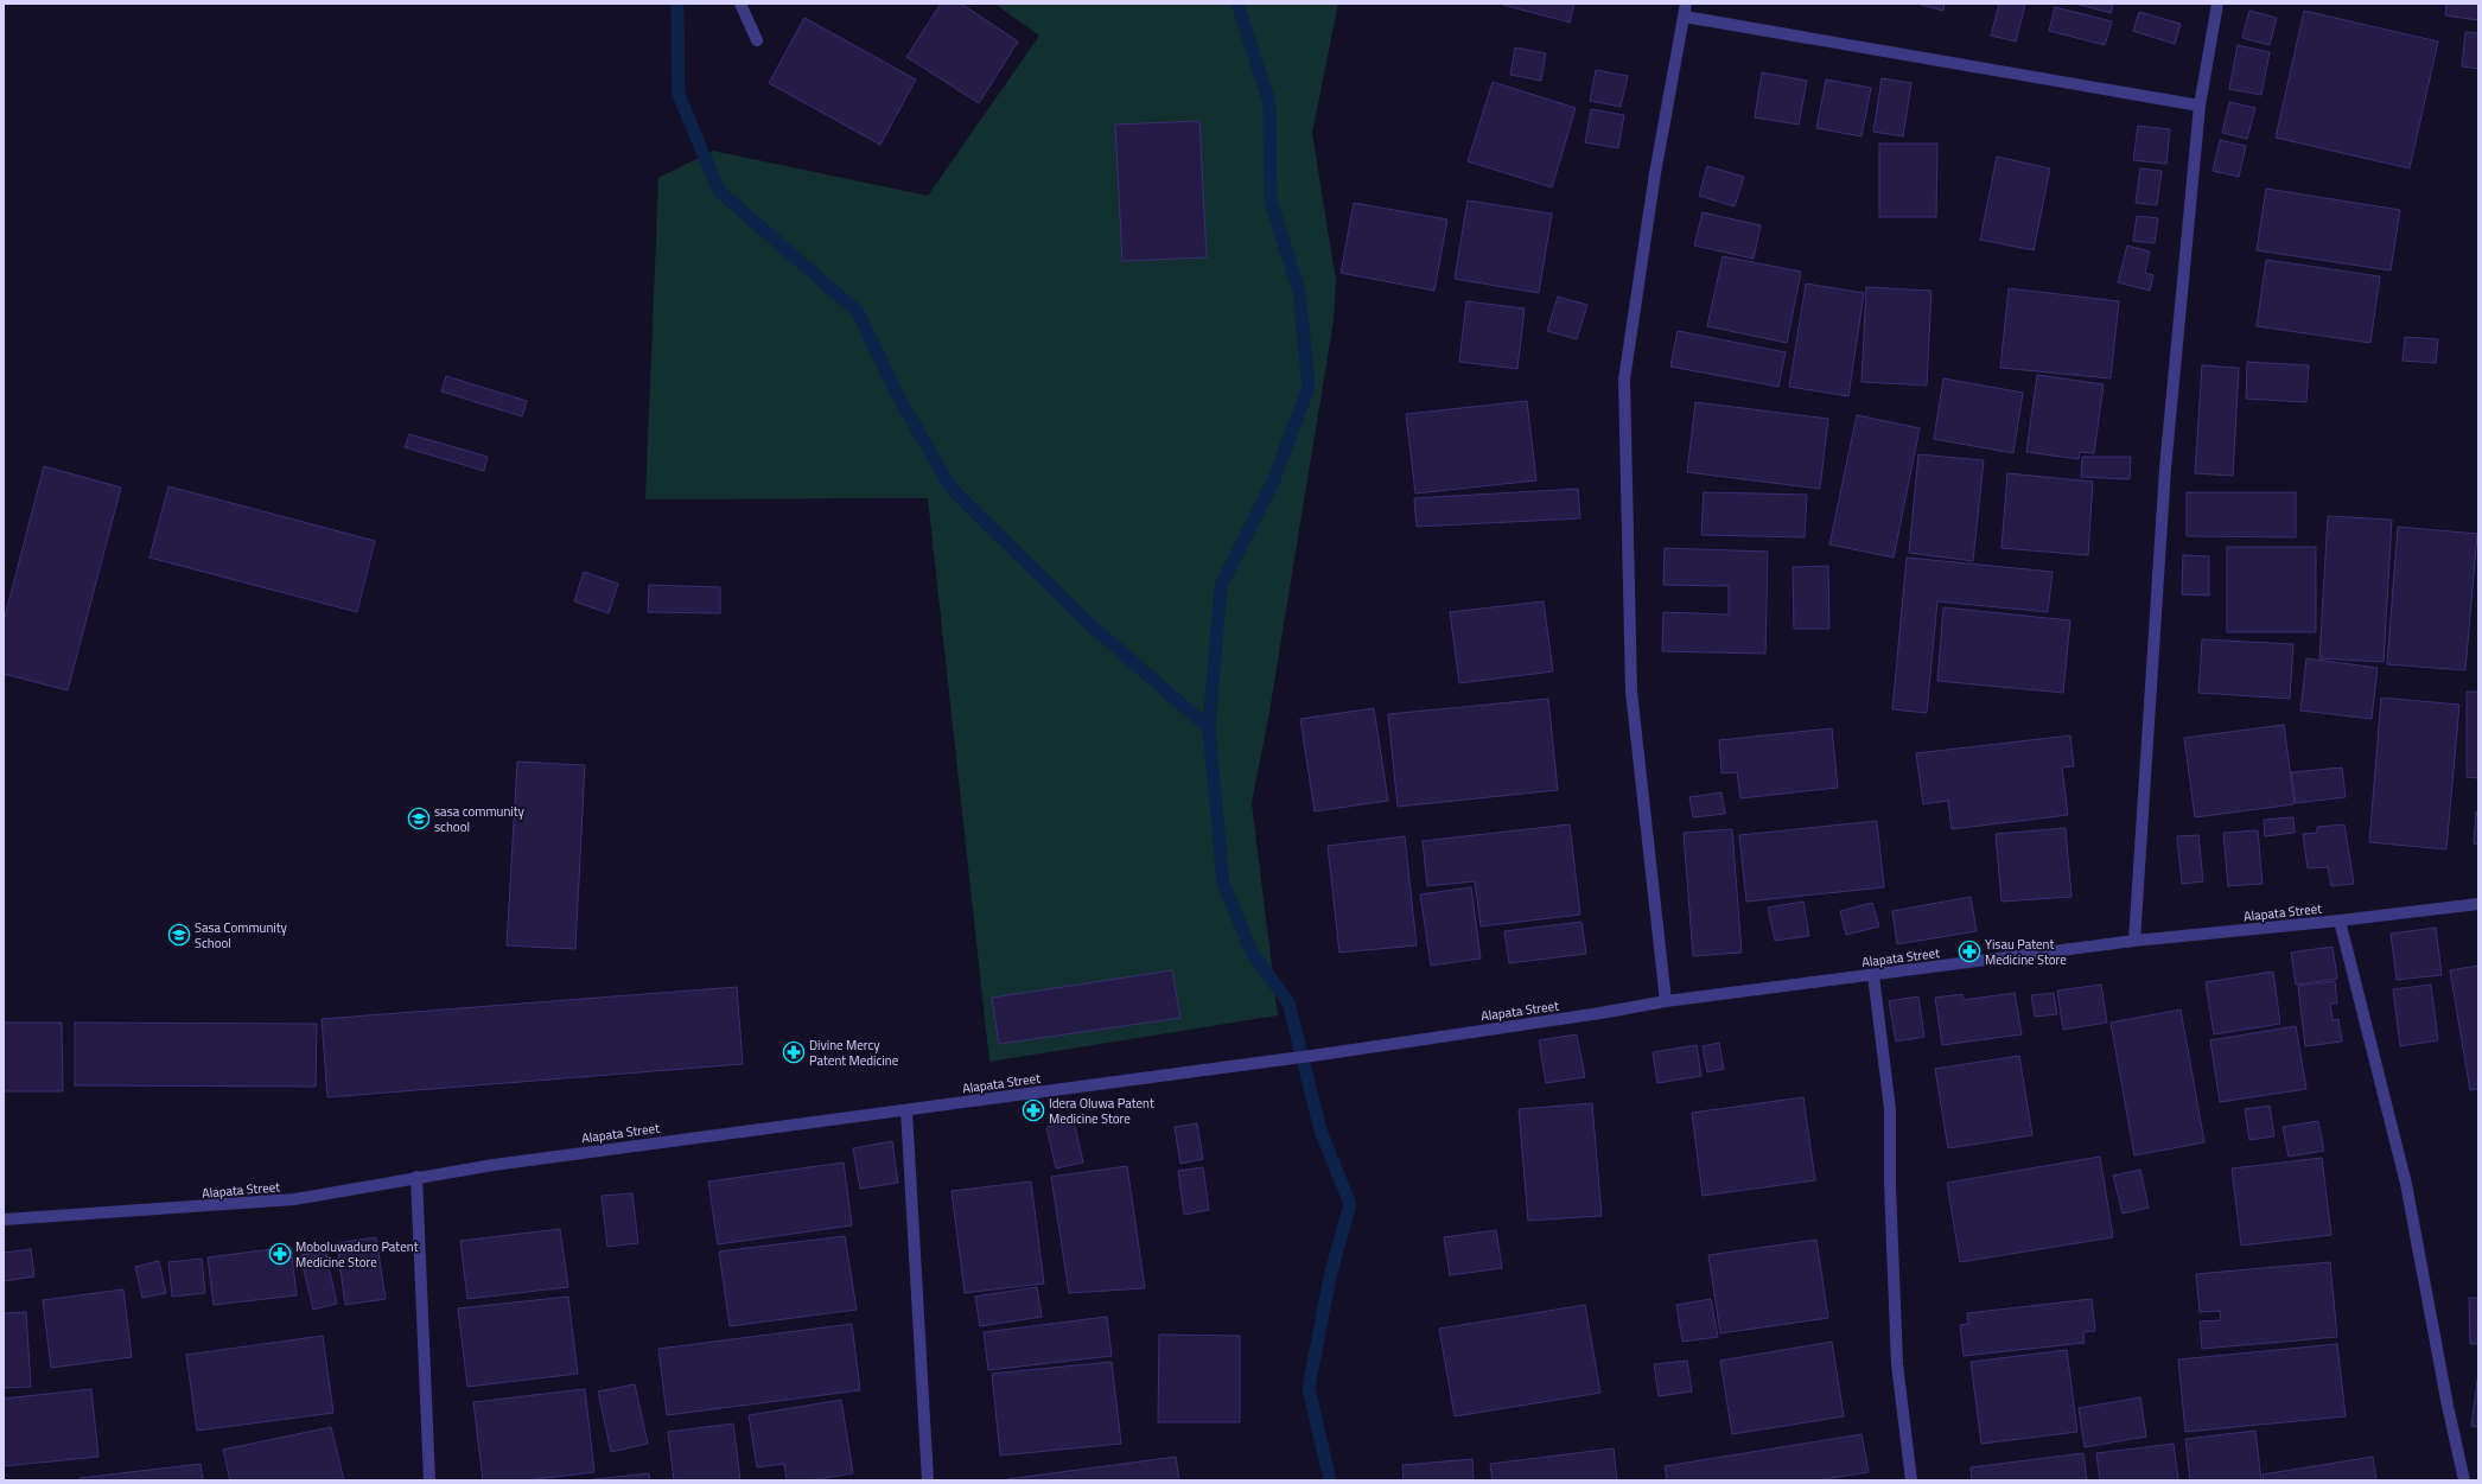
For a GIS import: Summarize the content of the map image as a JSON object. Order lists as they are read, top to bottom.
{
  "streets": {
    "street": ["Alapata Street"]
  },
  "places": {
    "school or university": ["sasa community school", "Sasa Community School"],
    "pharmacy": [
      "Yisau Patent Medicine Store",
      "Divine Mercy Patent Medicine",
      "Idera Oluwa Patent Medicine Store",
      "Moboluwaduro Patent Medicine Store"
    ]
  }
}
